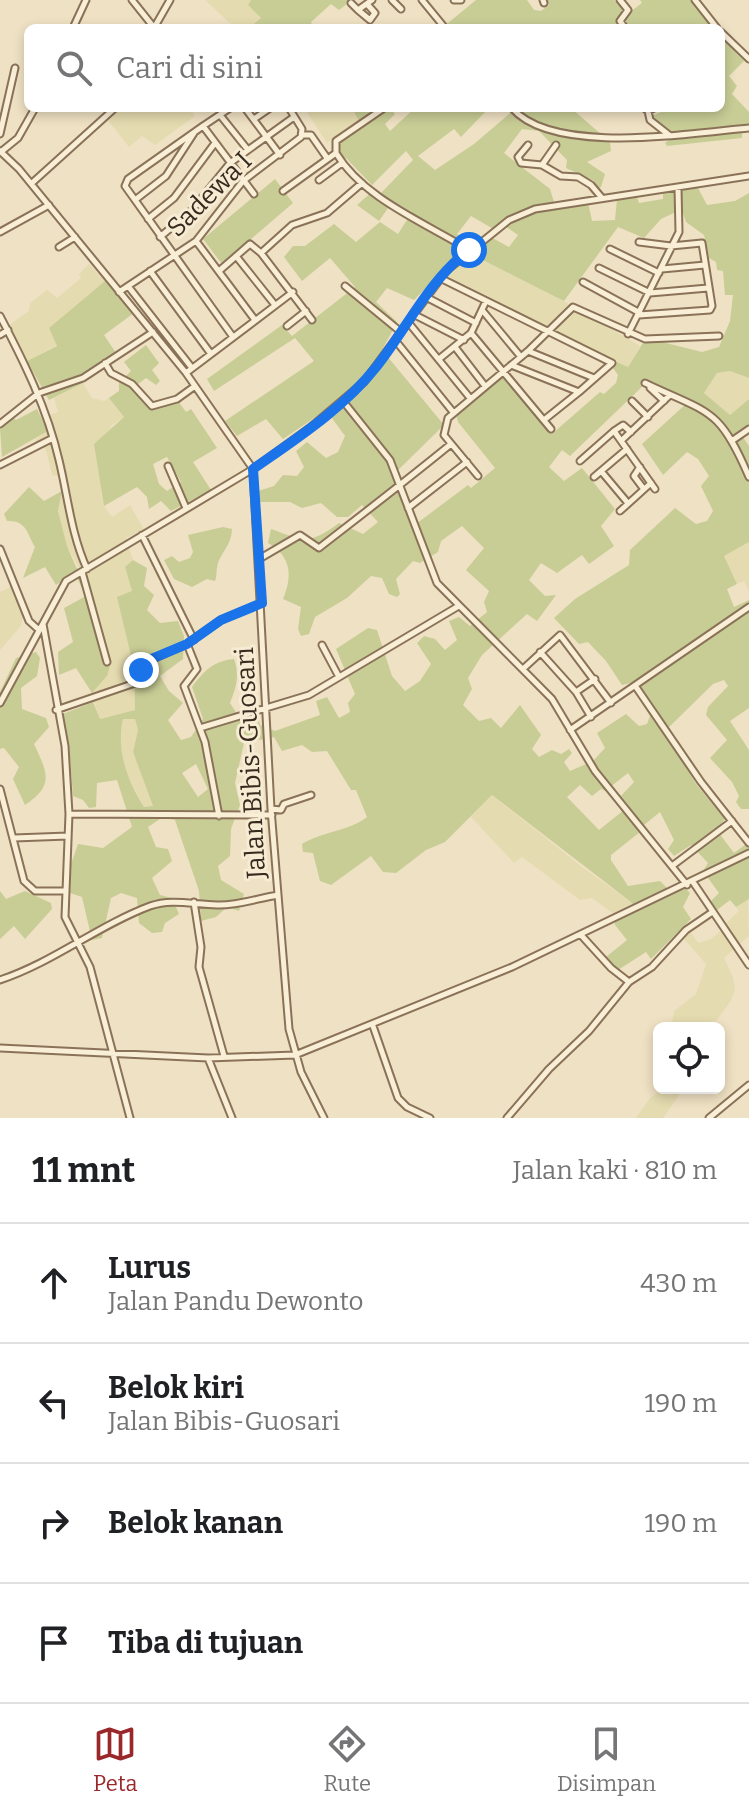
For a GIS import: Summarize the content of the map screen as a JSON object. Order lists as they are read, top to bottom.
{
  "streets": {
    "street": ["Sadewa I", "Jalan Bibis-Guosari"]
  },
  "page": {
    "search": "Cari di sini",
    "heading": ["11 mnt", "Jalan kaki · 810 m"],
    "list": [
      ["Lurus", "Jalan Pandu Dewonto", "430 m"],
      ["Belok kiri", "Jalan Bibis-Guosari", "190 m"],
      ["Belok kanan", "190 m"],
      "Tiba di tujuan"
    ],
    "nav": ["Peta", "Rute", "Disimpan"]
  }
}
